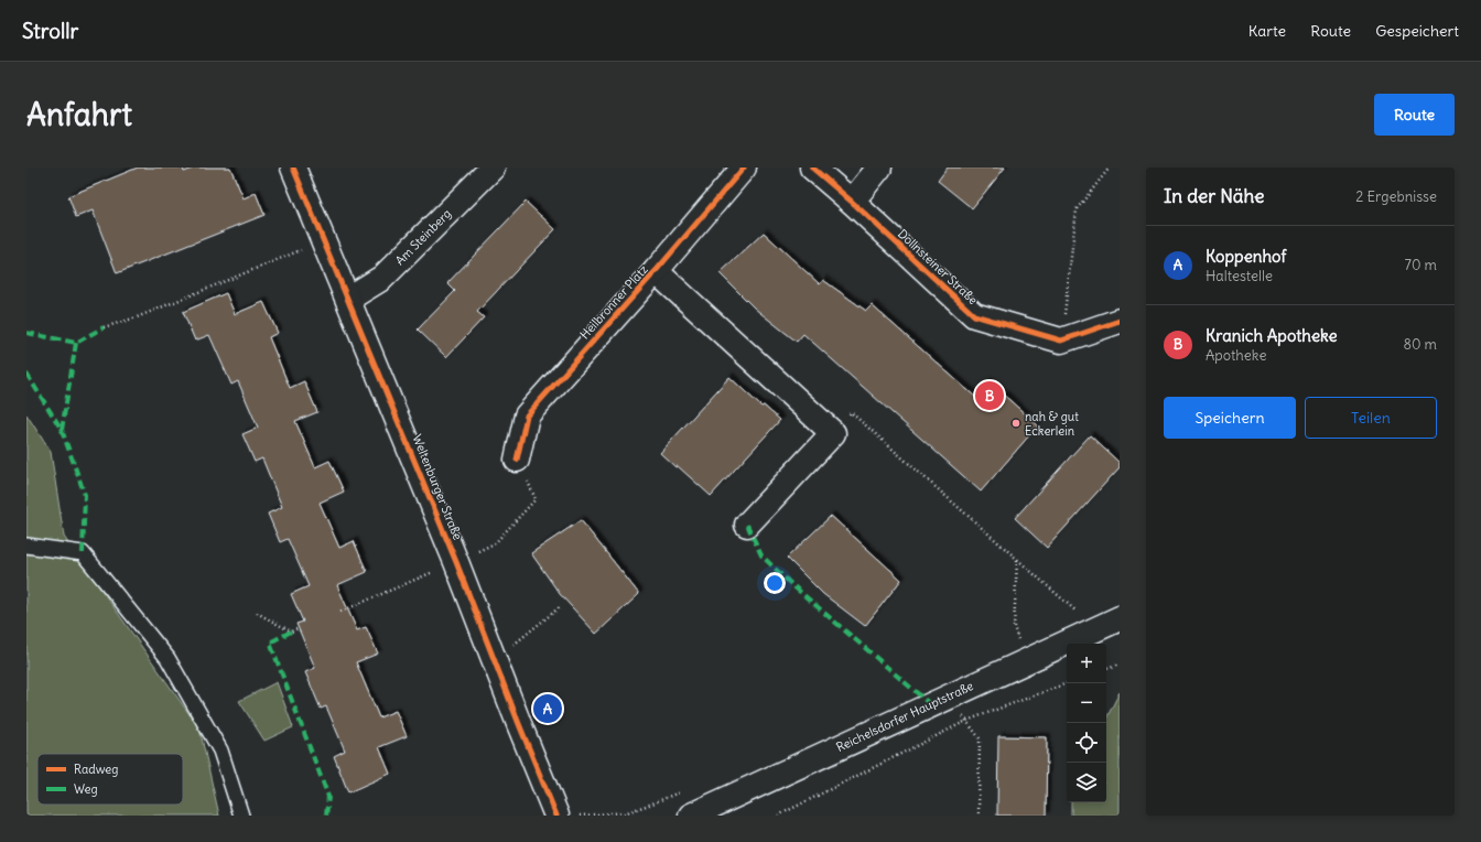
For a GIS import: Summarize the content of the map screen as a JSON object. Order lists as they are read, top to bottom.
{
  "streets": {
    "street": [
      "Am Steinberg",
      "Dollnsteiner Straße",
      "Heilbronner Platz",
      "Weltenburger Straße",
      "Reichelsdorfer Hauptstraße"
    ]
  },
  "crossings": [
    ["Am Steinberg", "Weltenburger Straße"]
  ],
  "places": ["nah & gut Eckerlein"],
  "legend": ["Radweg", "Weg"],
  "page": {
    "header": "Strollr",
    "nav": ["Karte", "Route", "Gespeichert"],
    "buttons": [
      "Route",
      ["Speichern", "Teilen"]
    ],
    "title": "Anfahrt",
    "heading": ["In der Nähe", "2 Ergebnisse"],
    "list": [
      {
        "mark": "A",
        "name": "Koppenhof",
        "note": "Haltestelle",
        "value": "70 m"
      },
      {
        "mark": "B",
        "name": "Kranich Apotheke",
        "note": "Apotheke",
        "value": "80 m"
      }
    ],
    "pins": ["B", "A"],
    "map_buttons": ["+", "−"]
  }
}
